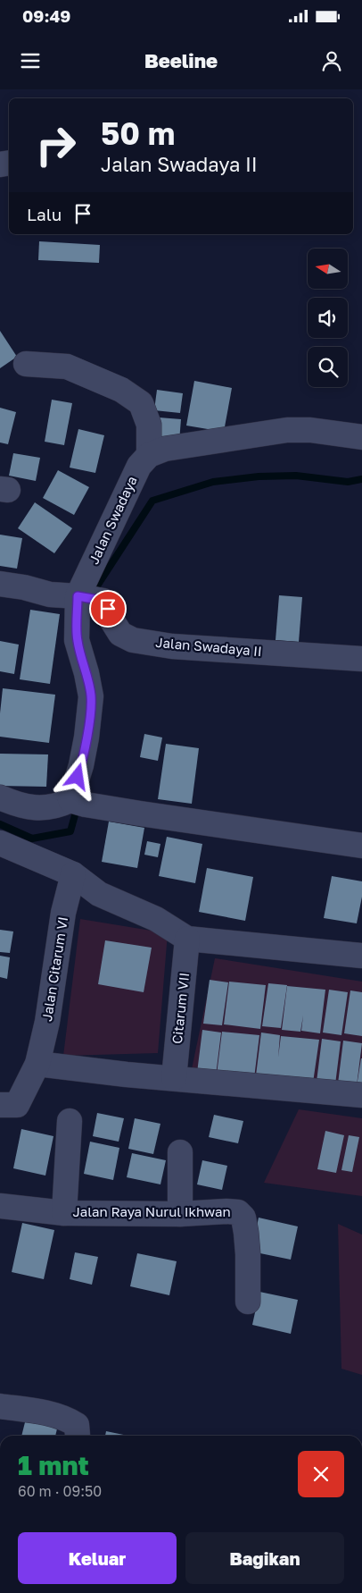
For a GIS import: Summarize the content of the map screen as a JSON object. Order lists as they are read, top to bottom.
{
  "streets": {
    "street": [
      "Jalan Swadaya",
      "Jalan Swadaya II",
      "Jalan Citarum VI",
      "Citarum VII",
      "Jalan Raya Nurul Ikhwan"
    ]
  },
  "crossings": [
    ["Jalan Swadaya", "Jalan Swadaya II"]
  ],
  "north": "left",
  "page": {
    "status": "09:49",
    "header": "Beeline",
    "turn": ["50 m", "Jalan Swadaya II"],
    "then": "Lalu",
    "heading": ["1 mnt", "60 m · 09:50"],
    "buttons": ["Keluar", "Bagikan"]
  }
}
